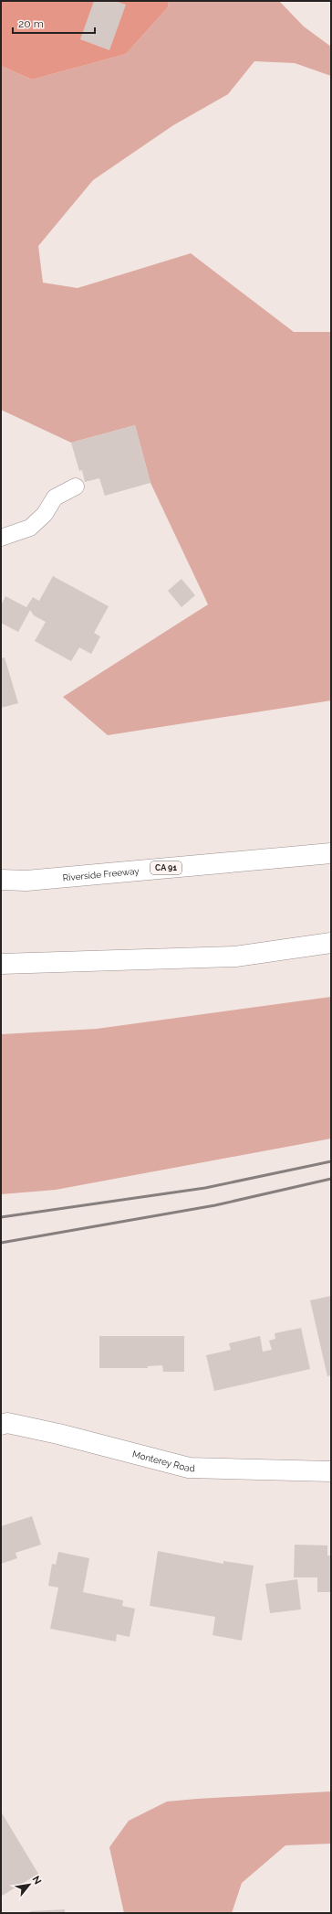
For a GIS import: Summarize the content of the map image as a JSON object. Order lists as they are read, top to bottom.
{
  "streets": {
    "main road": ["CA 91", "Riverside Freeway", "Monterey Road"]
  },
  "scale_bar": "20 m",
  "north": "top right"
}
